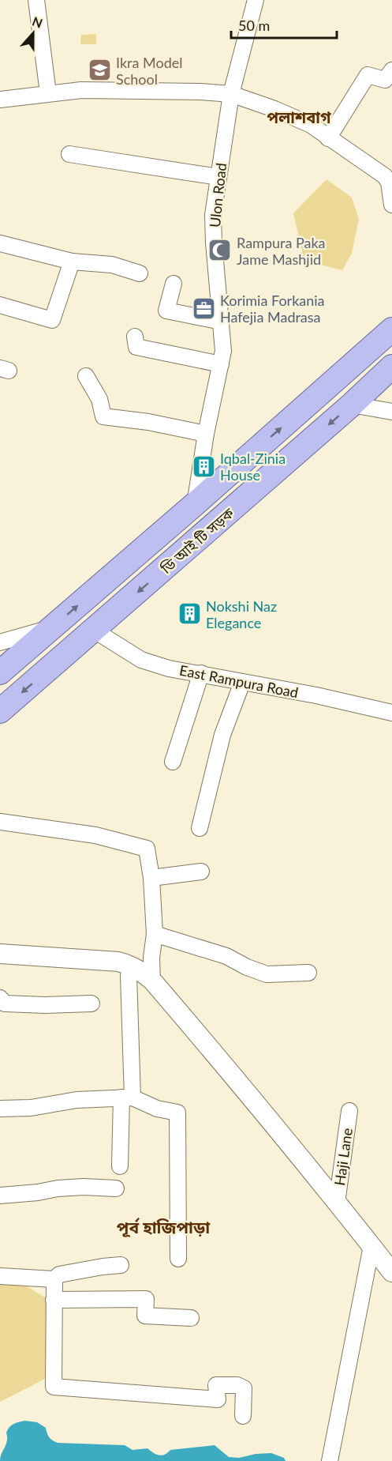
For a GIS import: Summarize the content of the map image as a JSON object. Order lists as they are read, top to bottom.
{
  "streets": {
    "main road": ["ডি আই টি সড়ক"],
    "street": ["Ulon Road", "East Rampura Road", "Haji Lane"]
  },
  "crossings": [
    ["Ulon Road", "ডি আই টি সড়ক"],
    ["ডি আই টি সড়ক", "East Rampura Road"]
  ],
  "districts": ["পলাশবাগ", "পূর্ব হাজিপাড়া"],
  "places": {
    "school or university": ["Ikra Model School"],
    "mosque": ["Rampura Paka Jame Mashjid"],
    "office": ["Korimia Forkania Hafejia Madrasa"],
    "building": ["Iqbal-Zinia House", "Nokshi Naz Elegance"]
  },
  "scale_bar": "50 m",
  "north": "top"
}
